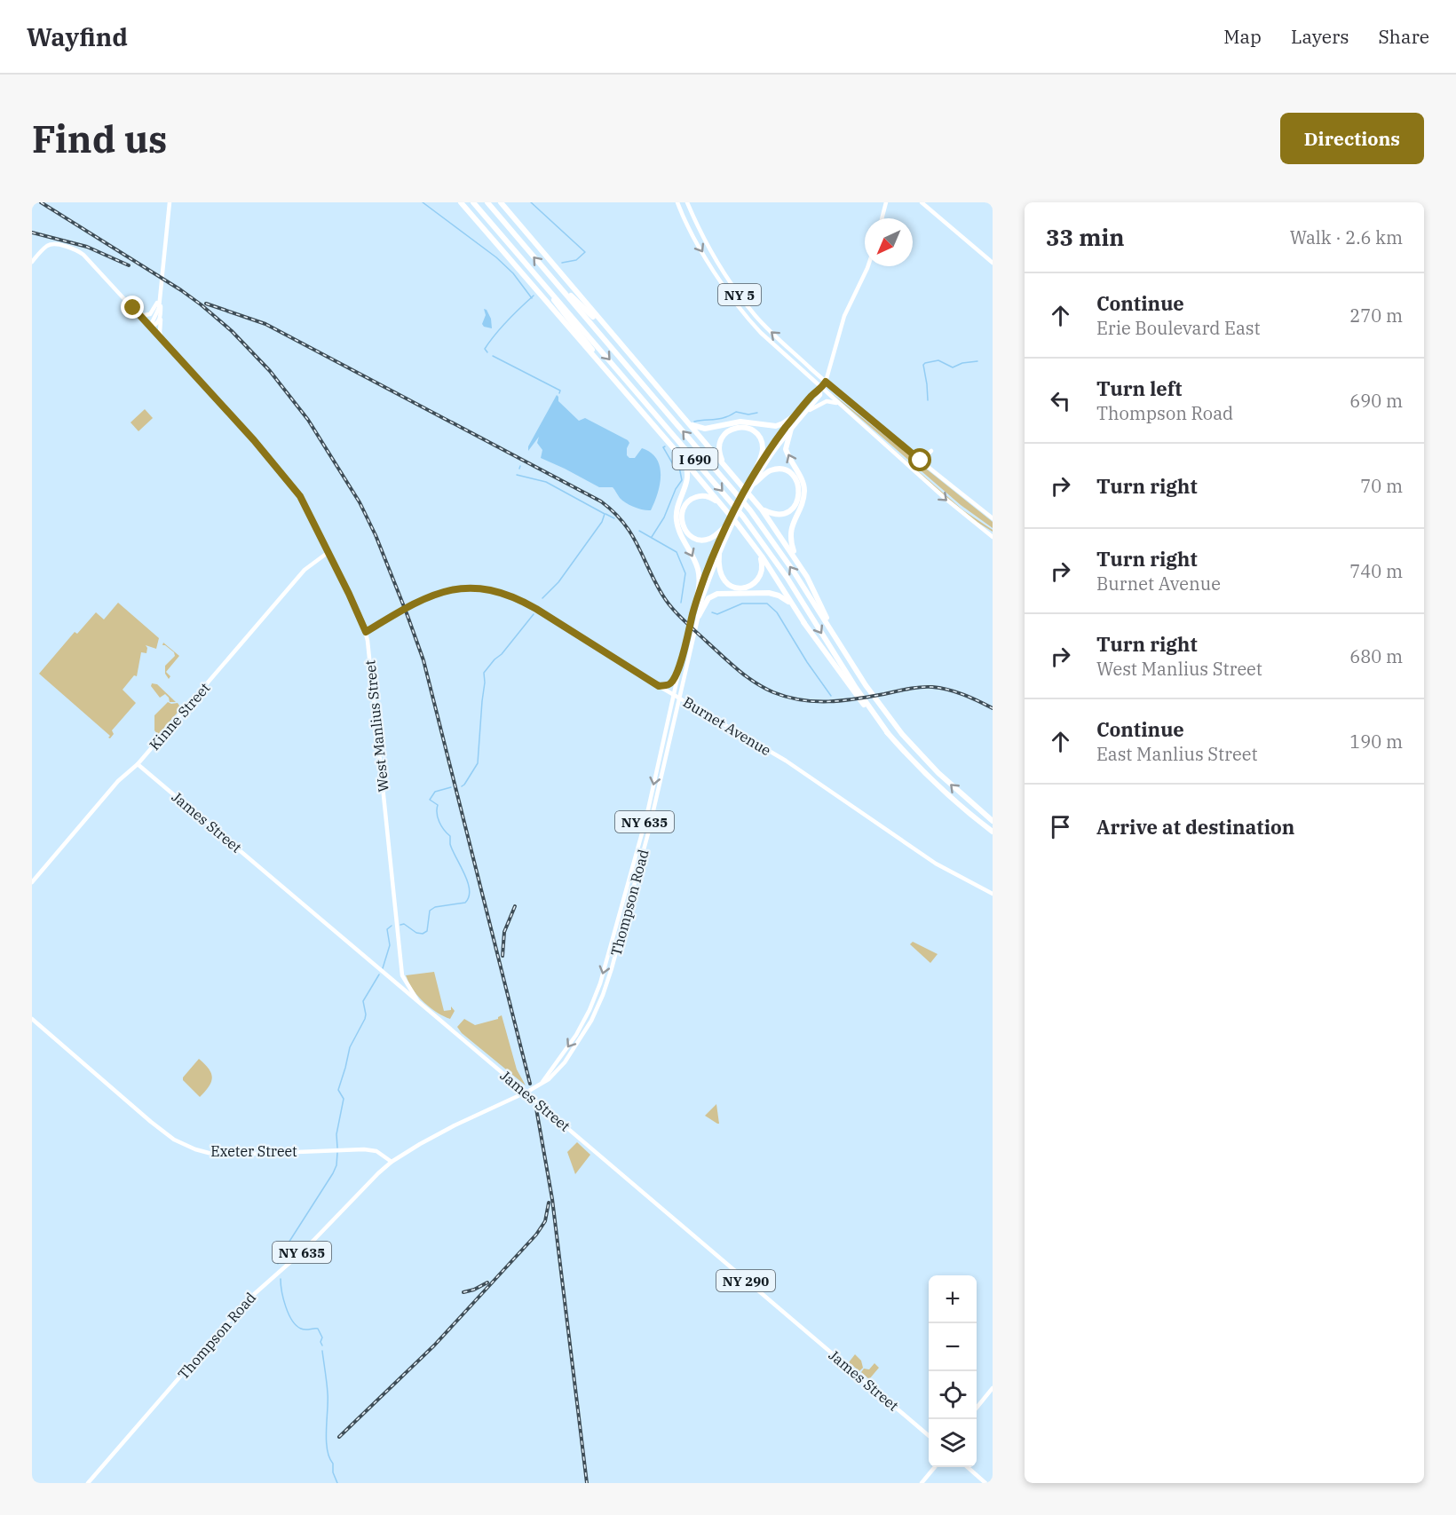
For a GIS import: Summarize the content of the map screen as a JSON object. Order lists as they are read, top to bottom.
{
  "streets": {
    "highway": ["I 690"],
    "main road": [
      "NY 5",
      "Kinne Street",
      "West Manlius Street",
      "Burnet Avenue",
      "James Street",
      "NY 635",
      "Thompson Road",
      "Exeter Street",
      "NY 290"
    ]
  },
  "crossings": [
    ["NY 5", "Thompson Road"],
    ["Kinne Street", "West Manlius Street"],
    ["Kinne Street", "James Street"],
    ["West Manlius Street", "Burnet Avenue"],
    ["West Manlius Street", "James Street"],
    ["West Manlius Street", "NY 290"],
    ["Burnet Avenue", "Thompson Road"],
    ["James Street", "Thompson Road"],
    ["Thompson Road", "Exeter Street"]
  ],
  "north": "bottom left",
  "page": {
    "header": "Wayfind",
    "nav": ["Map", "Layers", "Share"],
    "buttons": "Directions",
    "title": "Find us",
    "heading": ["33 min", "Walk · 2.6 km"],
    "list": [
      ["Continue", "Erie Boulevard East", "270 m"],
      ["Turn left", "Thompson Road", "690 m"],
      ["Turn right", "70 m"],
      ["Turn right", "Burnet Avenue", "740 m"],
      ["Turn right", "West Manlius Street", "680 m"],
      ["Continue", "East Manlius Street", "190 m"],
      "Arrive at destination"
    ],
    "map_buttons": ["+", "−"]
  }
}
